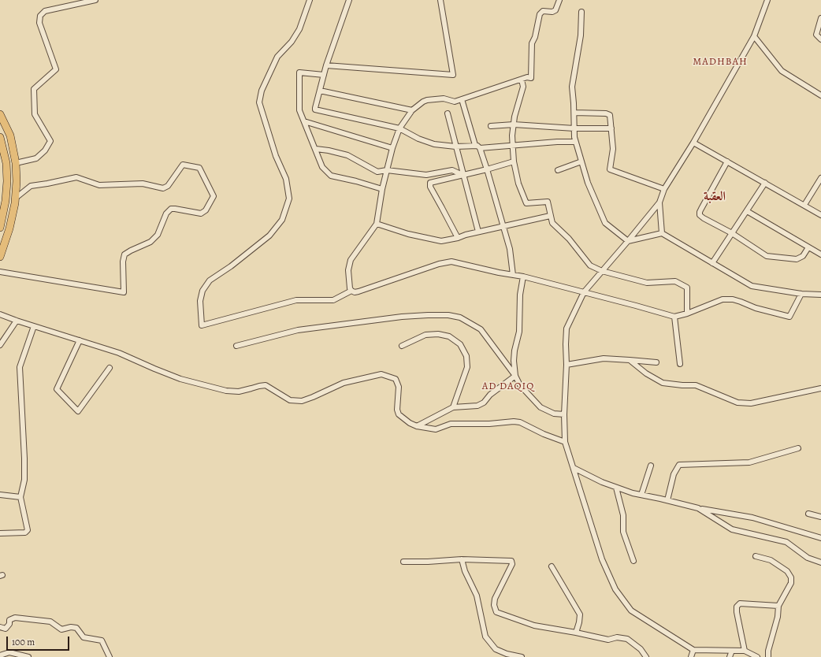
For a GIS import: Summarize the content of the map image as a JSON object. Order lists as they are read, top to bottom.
{
  "districts": ["MADHBAH", "العقبة", "AD DAQIQ"],
  "scale_bar": "100 m"
}
